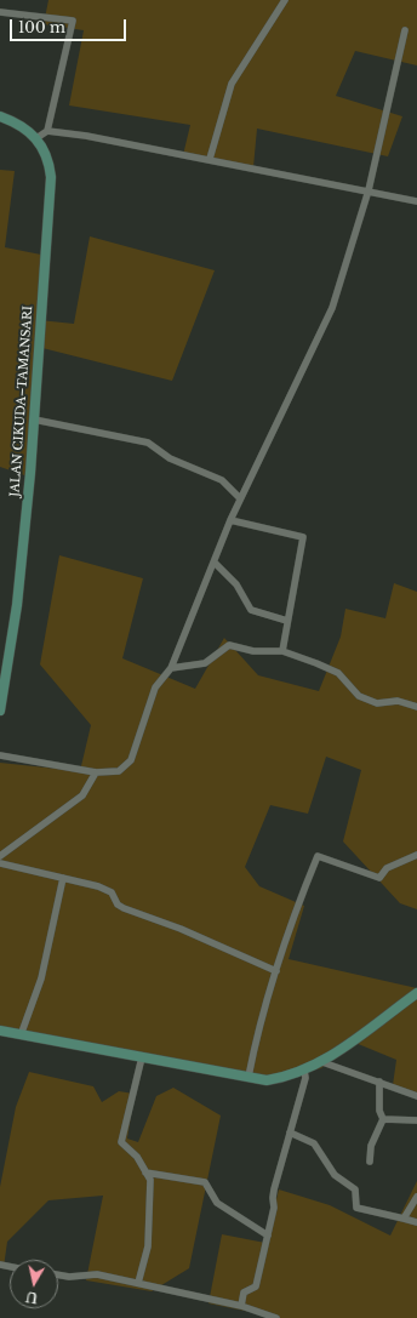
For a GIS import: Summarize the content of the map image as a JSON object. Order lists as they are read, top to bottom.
{
  "streets": {
    "street": ["JALAN CIKUDA–TAMANSARI"]
  },
  "scale_bar": "100 m",
  "north": "bottom"
}
